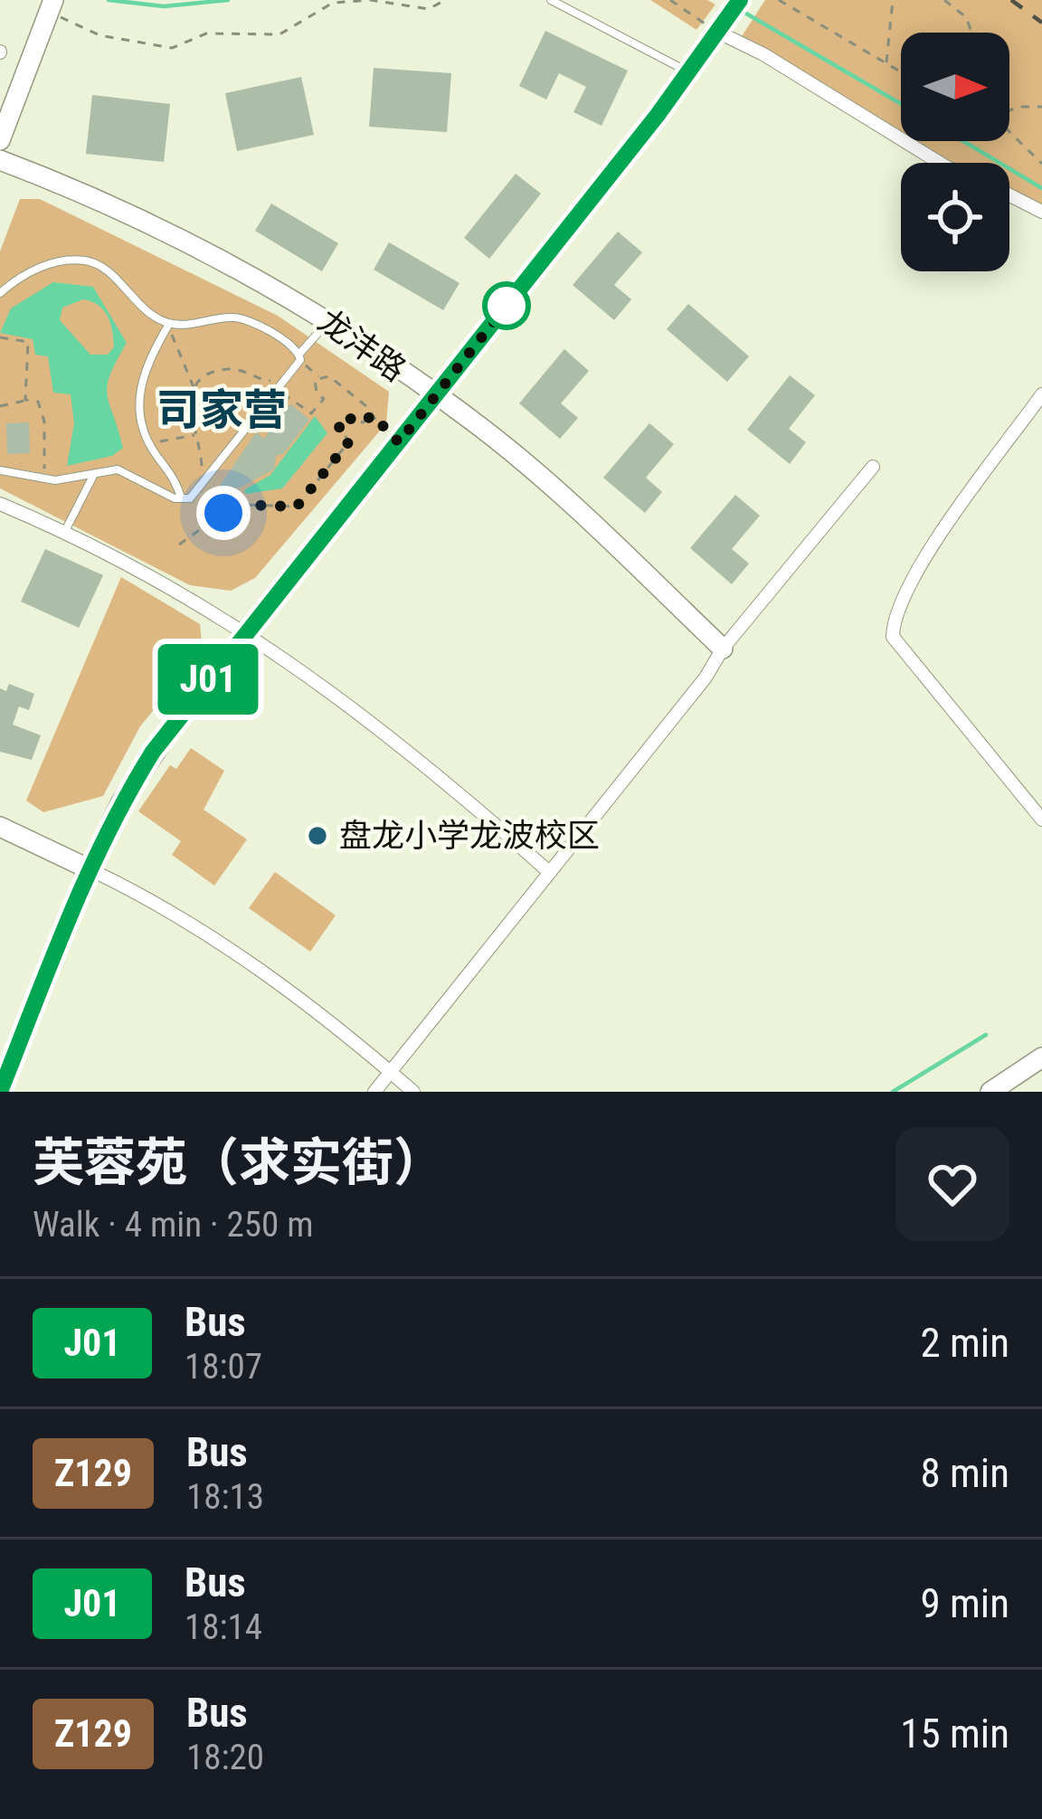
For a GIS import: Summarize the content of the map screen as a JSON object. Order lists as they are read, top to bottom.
{
  "streets": {
    "street": ["龙沣路"]
  },
  "districts": ["司家营"],
  "places": ["盘龙小学龙波校区"],
  "lines": ["bus line J01"],
  "north": "right",
  "page": {
    "on_map": "J01",
    "heading": ["芙蓉苑（求实街）", "Walk · 4 min · 250 m"],
    "list": [
      {
        "mark": "J01",
        "name": "Bus",
        "note": "18:07",
        "value": "2 min"
      },
      {
        "mark": "Z129",
        "name": "Bus",
        "note": "18:13",
        "value": "8 min"
      },
      {
        "mark": "J01",
        "name": "Bus",
        "note": "18:14",
        "value": "9 min"
      },
      {
        "mark": "Z129",
        "name": "Bus",
        "note": "18:20",
        "value": "15 min"
      }
    ]
  }
}
